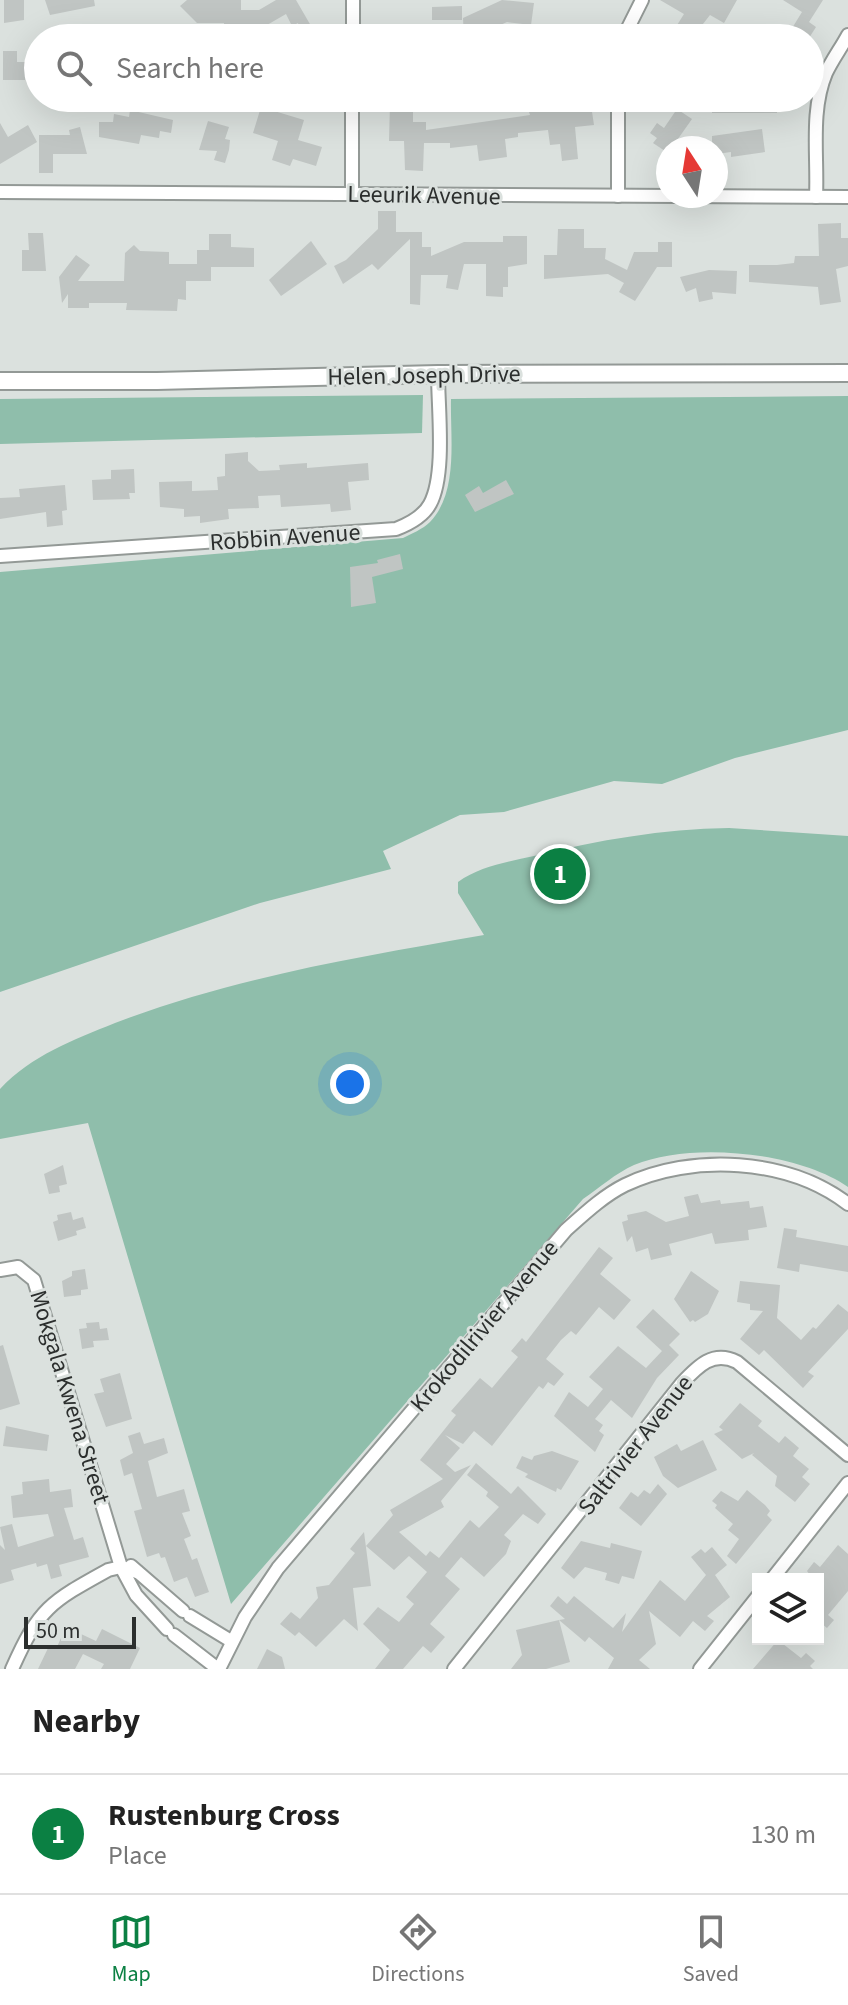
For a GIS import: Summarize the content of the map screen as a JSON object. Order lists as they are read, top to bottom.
{
  "streets": {
    "street": [
      "Leeurik Avenue",
      "Helen Joseph Drive",
      "Robbin Avenue",
      "Krokodilrivier Avenue",
      "Mokgala Kwena Street",
      "Saltrivier Avenue"
    ]
  },
  "crossings": [
    ["Helen Joseph Drive", "Robbin Avenue"],
    ["Krokodilrivier Avenue", "Mokgala Kwena Street"]
  ],
  "scale_bar": "50 m",
  "north": "top",
  "page": {
    "search": "Search here",
    "pins": "1",
    "scale": "50 m",
    "heading": "Nearby",
    "list": [
      {
        "mark": "1",
        "name": "Rustenburg Cross",
        "note": "Place",
        "value": "130 m"
      }
    ],
    "nav": ["Map", "Directions", "Saved"]
  }
}
